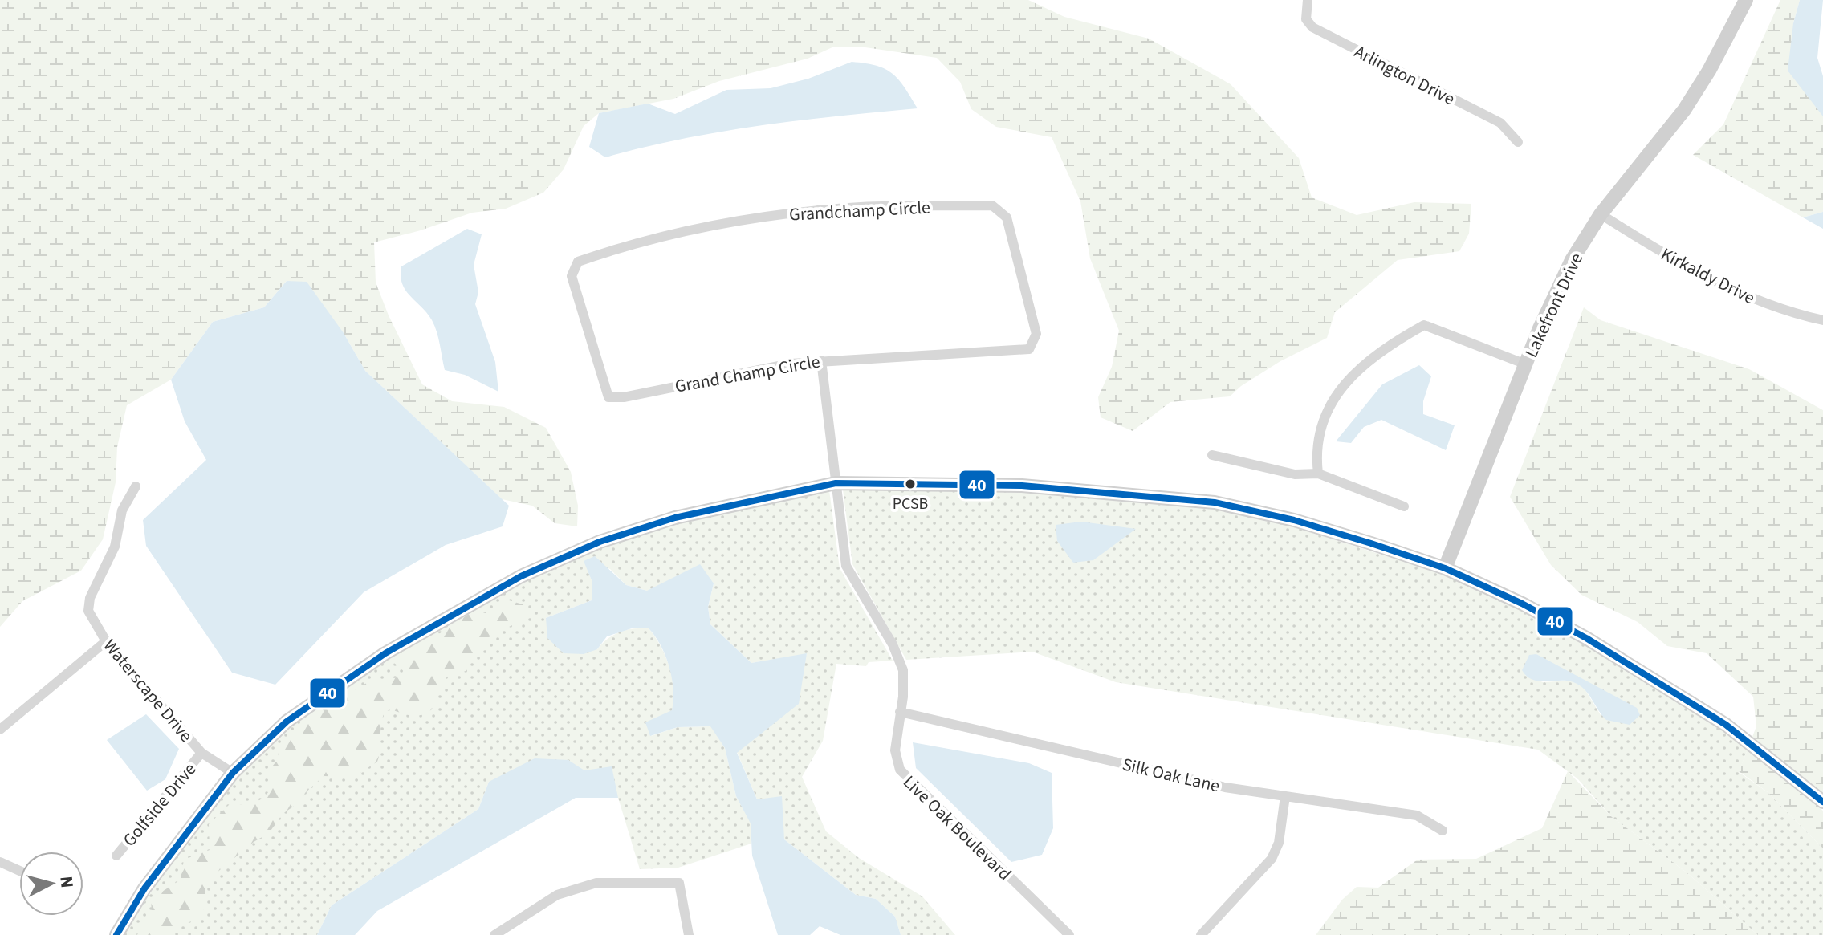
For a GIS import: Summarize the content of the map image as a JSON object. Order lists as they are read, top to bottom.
{
  "streets": {
    "street": [
      "Arlington Drive",
      "Grandchamp Circle",
      "Kirkaldy Drive",
      "Lakefront Drive",
      "Grand Champ Circle",
      "Waterscape Drive",
      "Silk Oak Lane",
      "Golfside Drive",
      "Live Oak Boulevard"
    ]
  },
  "crossings": [
    ["Grandchamp Circle", "Grand Champ Circle"],
    ["Kirkaldy Drive", "Lakefront Drive"],
    ["Grand Champ Circle", "Live Oak Boulevard"],
    ["Waterscape Drive", "Golfside Drive"],
    ["Silk Oak Lane", "Live Oak Boulevard"]
  ],
  "places": ["PCSB"],
  "lines": ["transit line 40"],
  "north": "right"
}
